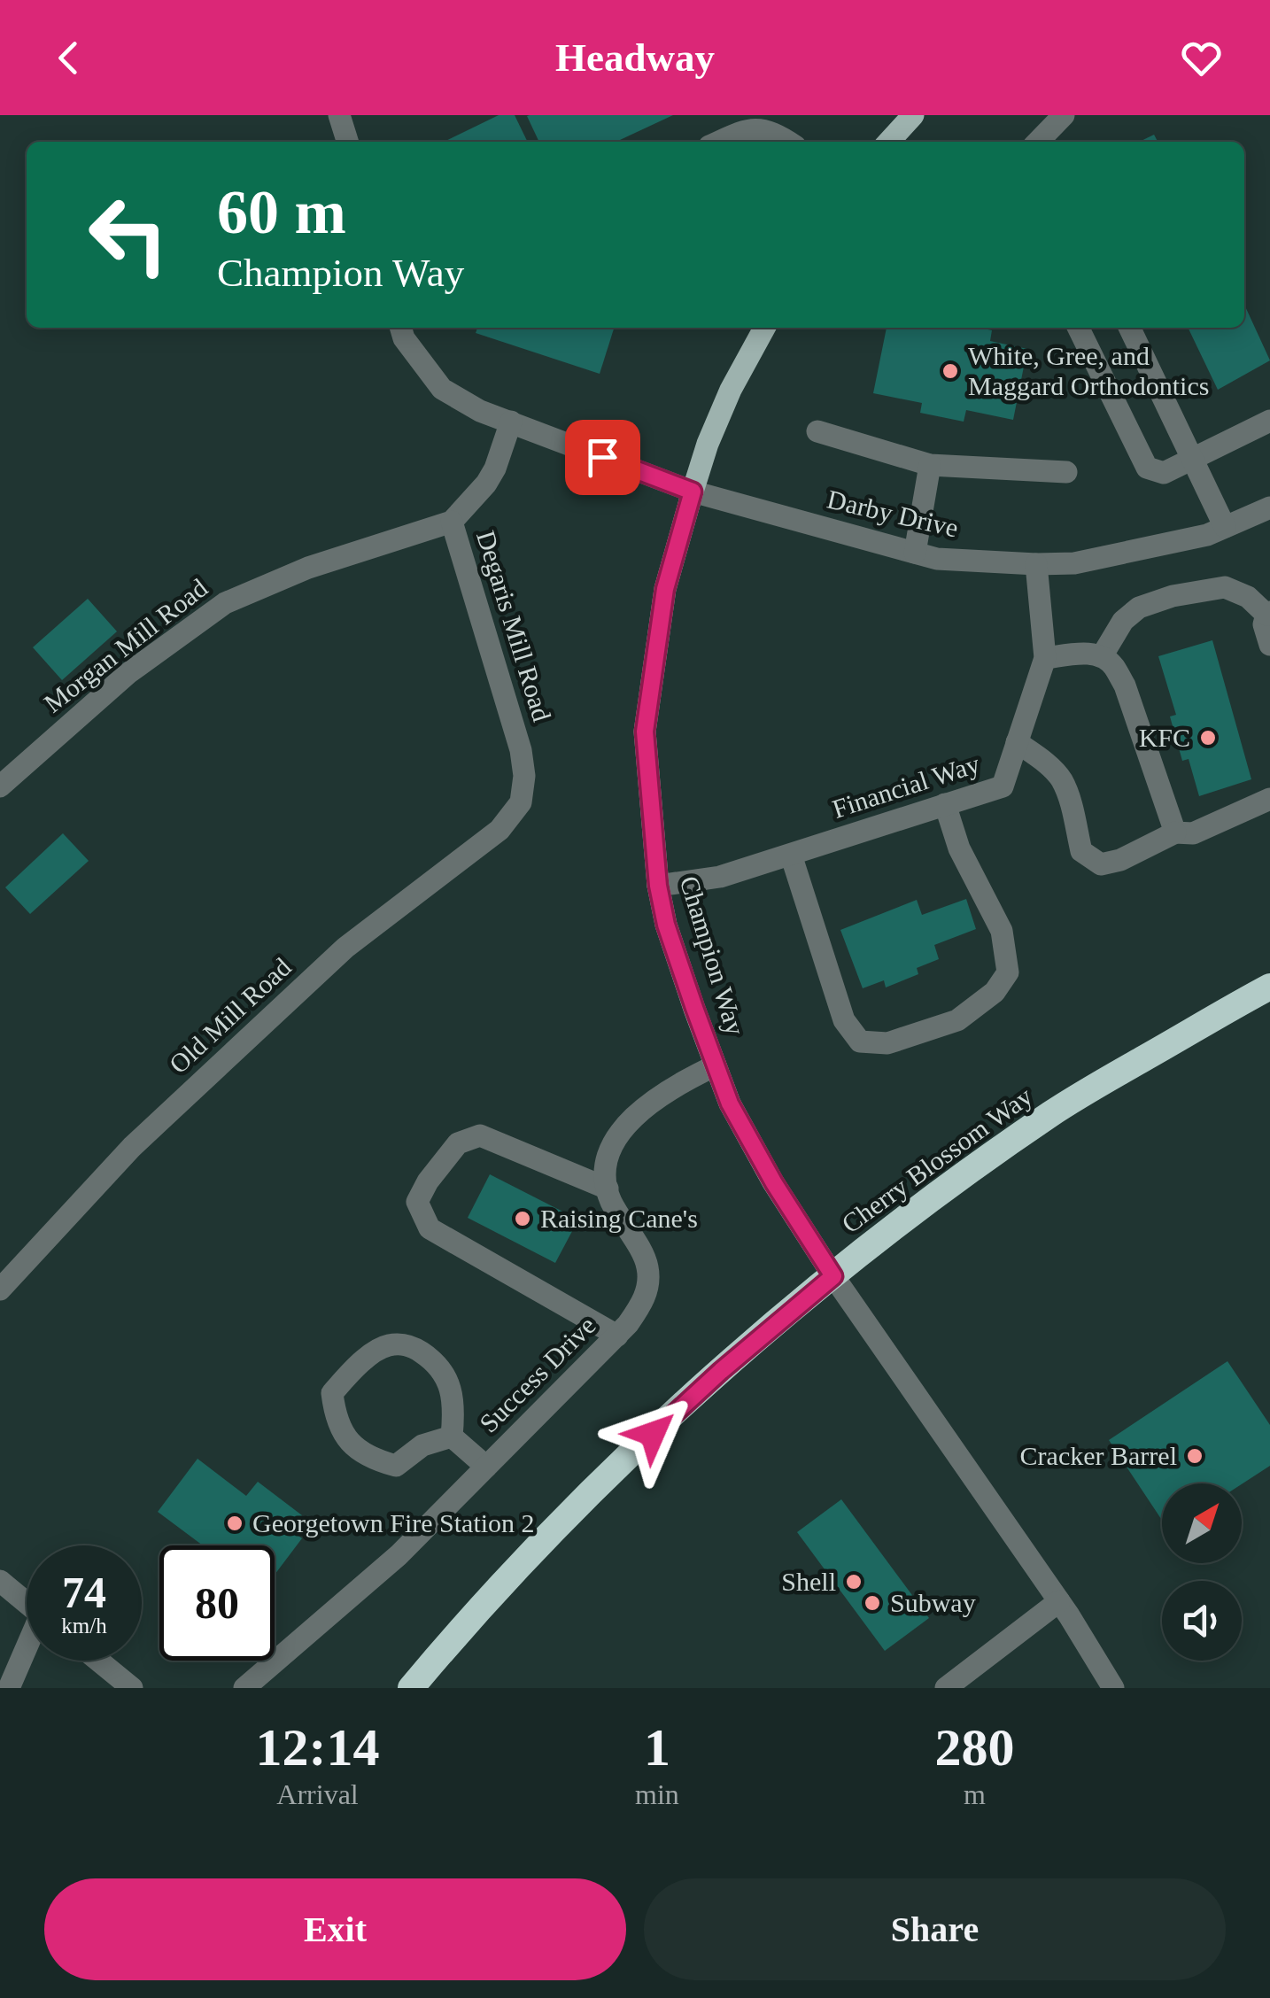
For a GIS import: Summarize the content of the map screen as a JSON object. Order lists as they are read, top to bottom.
{
  "streets": {
    "highway": ["Cherry Blossom Way"],
    "main road": ["Champion Way"],
    "street": [
      "Darby Drive",
      "Degaris Mill Road",
      "Morgan Mill Road",
      "Financial Way",
      "Old Mill Road",
      "Success Drive"
    ]
  },
  "crossings": [
    ["Darby Drive", "Degaris Mill Road"],
    ["Darby Drive", "Financial Way"],
    ["Darby Drive", "Champion Way"],
    ["Degaris Mill Road", "Morgan Mill Road"],
    ["Degaris Mill Road", "Old Mill Road"],
    ["Financial Way", "Champion Way"],
    ["Champion Way", "Cherry Blossom Way"],
    ["Champion Way", "Success Drive"]
  ],
  "places": [
    "White, Gree, and Maggard Orthodontics",
    "KFC",
    "Raising Cane's",
    "Cracker Barrel",
    "Georgetown Fire Station 2",
    "Shell",
    "Subway"
  ],
  "north": "top right",
  "page": {
    "header": "Headway",
    "turn": ["60 m", "Champion Way"],
    "speed": "74 km/h",
    "limit": "80",
    "eta": [
      "12:14",
      "Arrival",
      "1",
      "min",
      "280",
      "m"
    ],
    "buttons": ["Exit", "Share"]
  }
}
